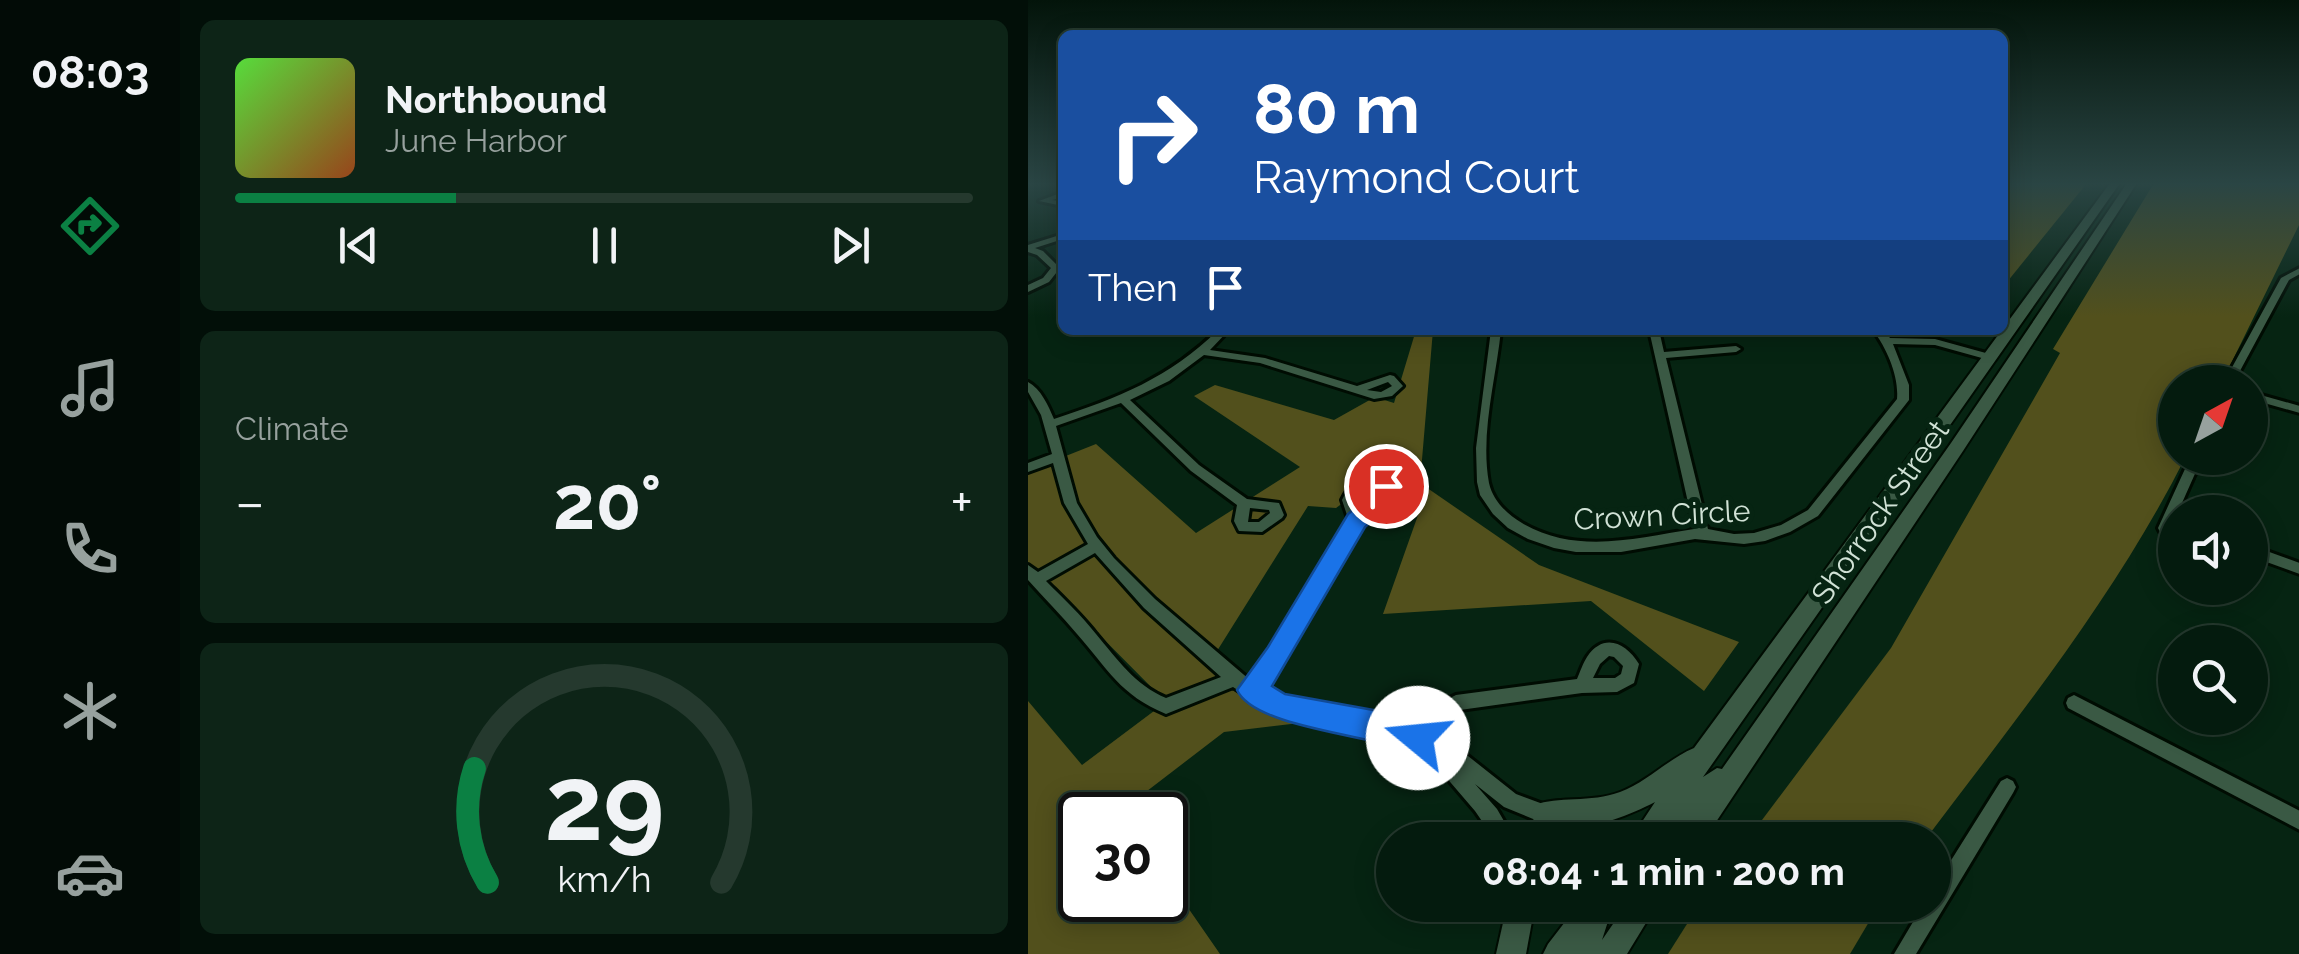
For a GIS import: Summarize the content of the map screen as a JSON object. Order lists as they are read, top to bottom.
{
  "streets": {
    "main road": ["Shorrock Street"],
    "street": ["Crown Circle"]
  },
  "crossings": [
    ["Shorrock Street", "Crown Circle"]
  ],
  "north": "top right",
  "page": {
    "tabs": "08:03",
    "turn": ["80 m", "Raymond Court"],
    "song": ["Northbound", "June Harbor"],
    "then": "Then",
    "tile": "Climate",
    "heat": ["−", "20°", "+"],
    "limit": "30",
    "trip": "08:04 · 1 min · 200 m",
    "gauge": ["29", "km/h"]
  }
}
